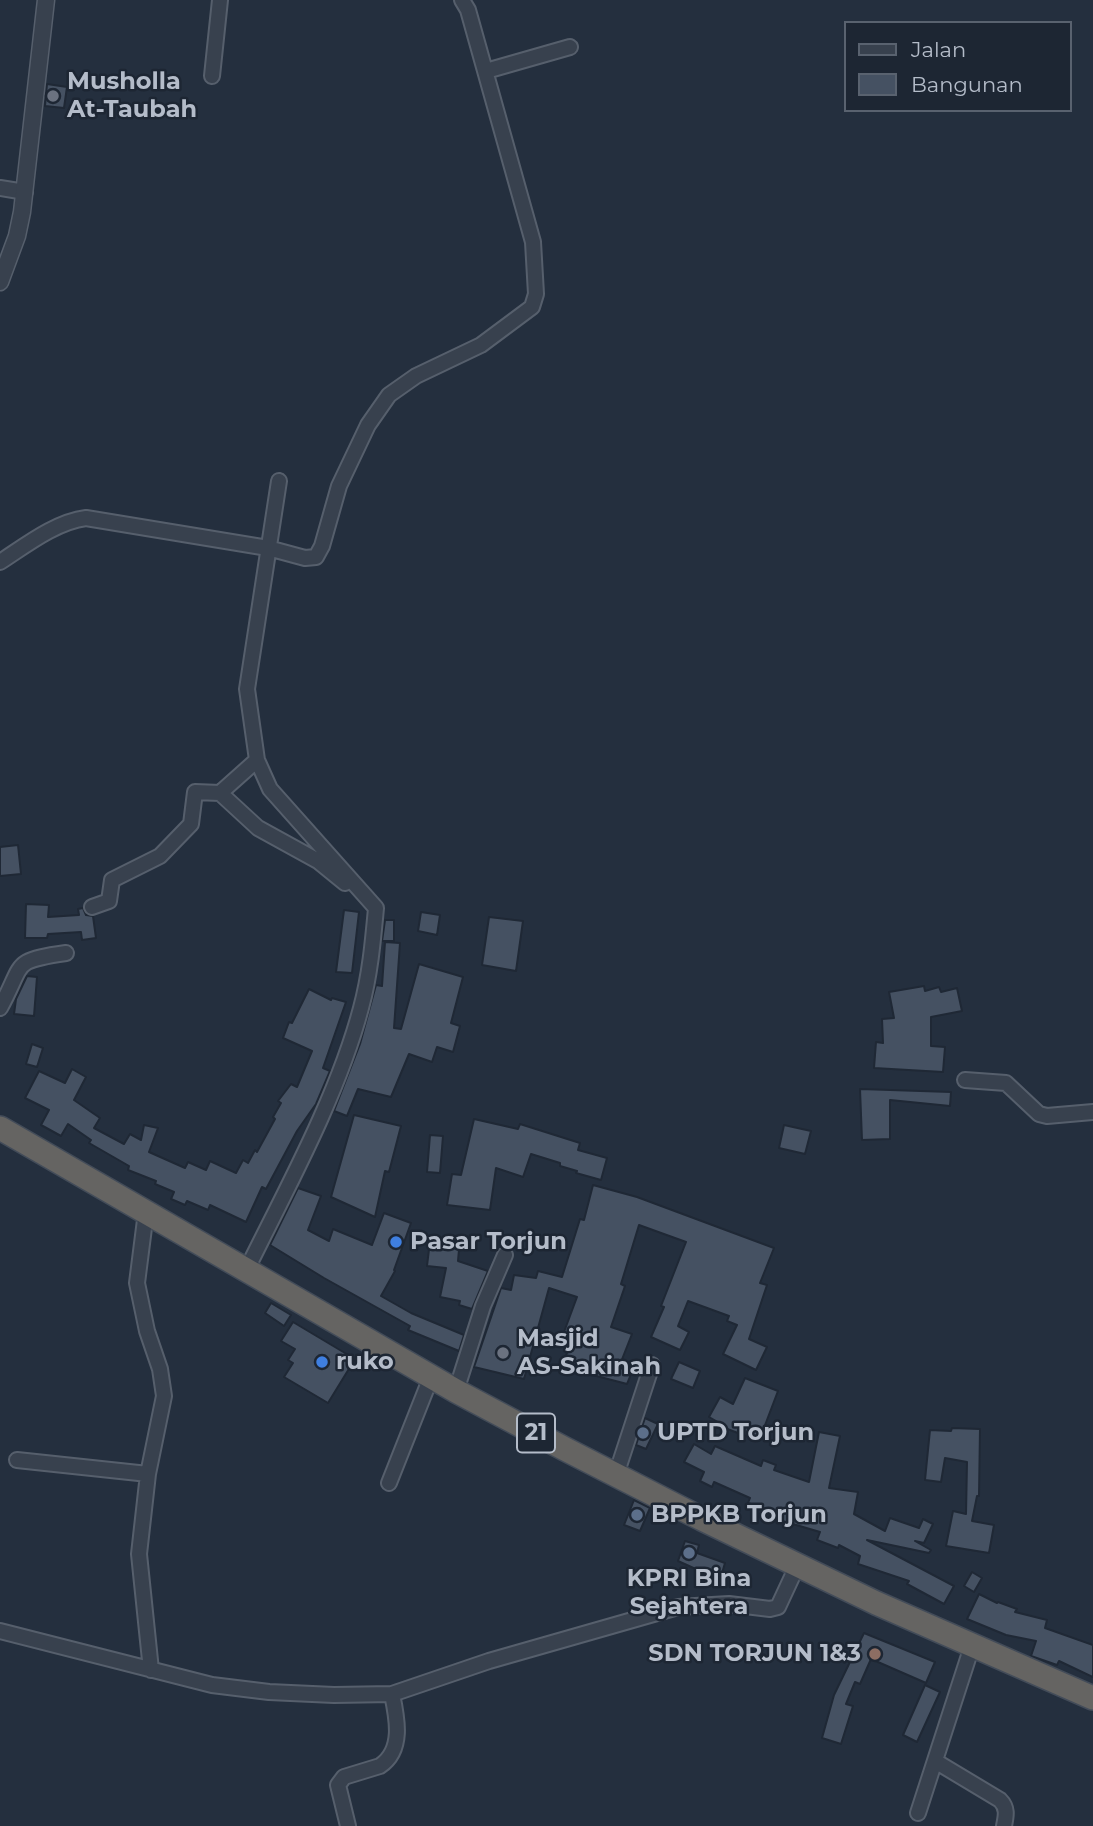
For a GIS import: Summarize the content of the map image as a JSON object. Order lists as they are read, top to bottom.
{
  "streets": {
    "highway": ["21"]
  },
  "places": [
    "Musholla At-Taubah",
    "Pasar Torjun",
    "Masjid AS-Sakinah",
    "ruko",
    "UPTD Torjun",
    "BPPKB Torjun",
    "KPRI Bina Sejahtera",
    "SDN TORJUN 1&3"
  ],
  "legend": ["Jalan", "Bangunan"]
}
